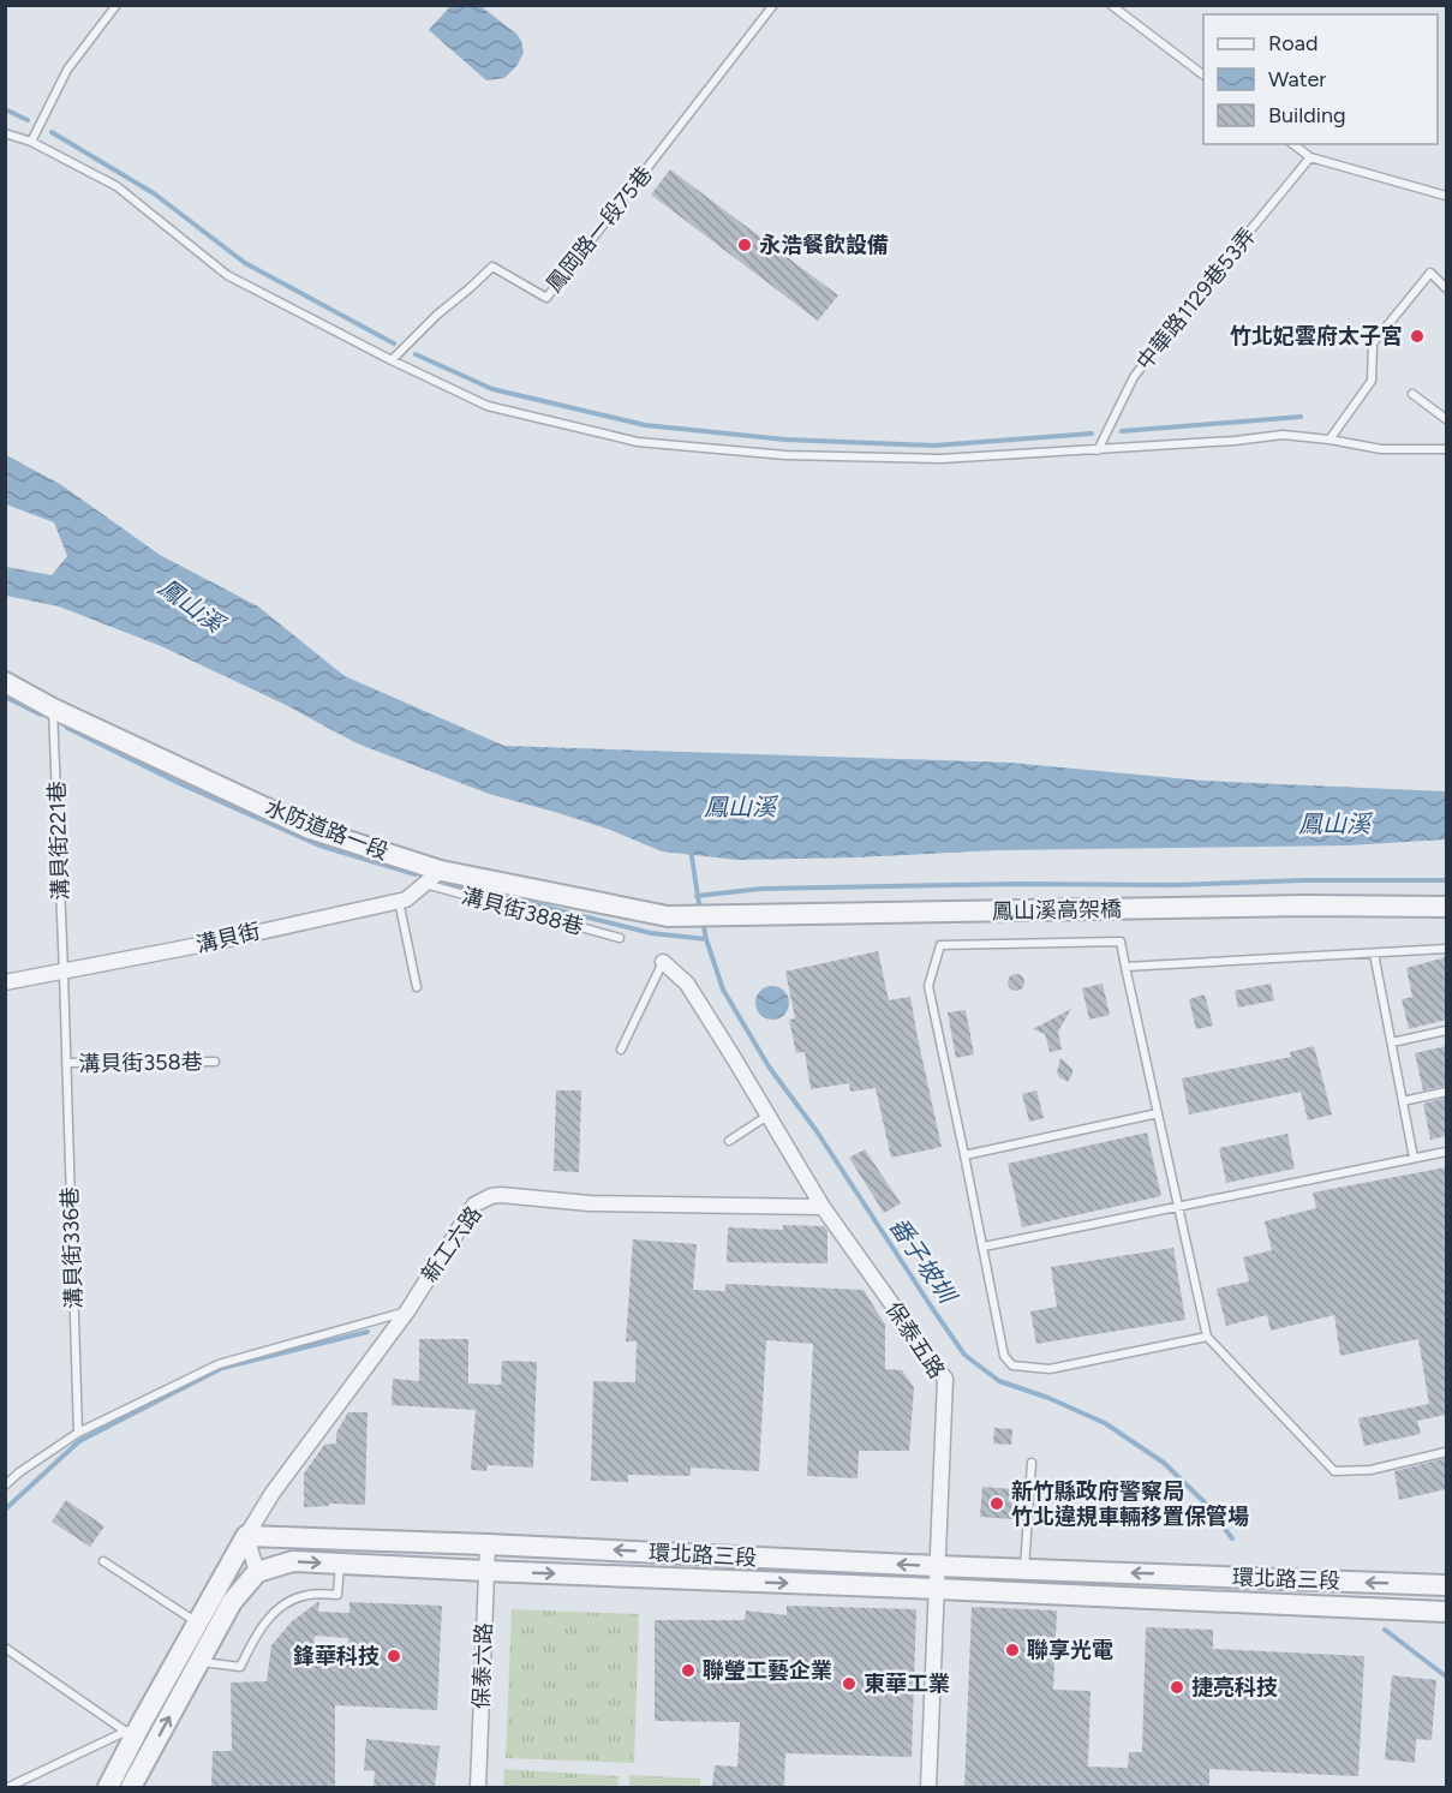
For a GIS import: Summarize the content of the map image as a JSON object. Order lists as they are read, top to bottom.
{
  "streets": {
    "street": [
      "水防道路一段",
      "鳳山溪高架橋",
      "溝貝街",
      "新工六路",
      "保泰五路",
      "環北路三段",
      "保泰六路"
    ],
    "lane": [
      "鳳岡路一段75巷",
      "中華路1129巷53弄",
      "溝貝街221巷",
      "溝貝街388巷",
      "溝貝街358巷",
      "溝貝街336巷"
    ]
  },
  "crossings": [
    ["水防道路一段", "溝貝街221巷"],
    ["水防道路一段", "鳳山溪高架橋"],
    ["水防道路一段", "溝貝街"],
    ["溝貝街221巷", "溝貝街"],
    ["溝貝街221巷", "溝貝街336巷"],
    ["溝貝街388巷", "溝貝街"],
    ["溝貝街", "溝貝街336巷"],
    ["溝貝街358巷", "溝貝街336巷"],
    ["新工六路", "保泰五路"],
    ["新工六路", "環北路三段"],
    ["保泰五路", "環北路三段"],
    ["環北路三段", "保泰六路"]
  ],
  "water": ["鳳山溪", "番子坡圳"],
  "places": [
    "永浩餐飲設備",
    "竹北妃雲府太子宮",
    "新竹縣政府警察局 竹北違規車輛移置保管場",
    "聯享光電",
    "鋒華科技",
    "聯瑩工藝企業",
    "東華工業",
    "捷亮科技"
  ],
  "legend": ["Road", "Water", "Building"]
}
